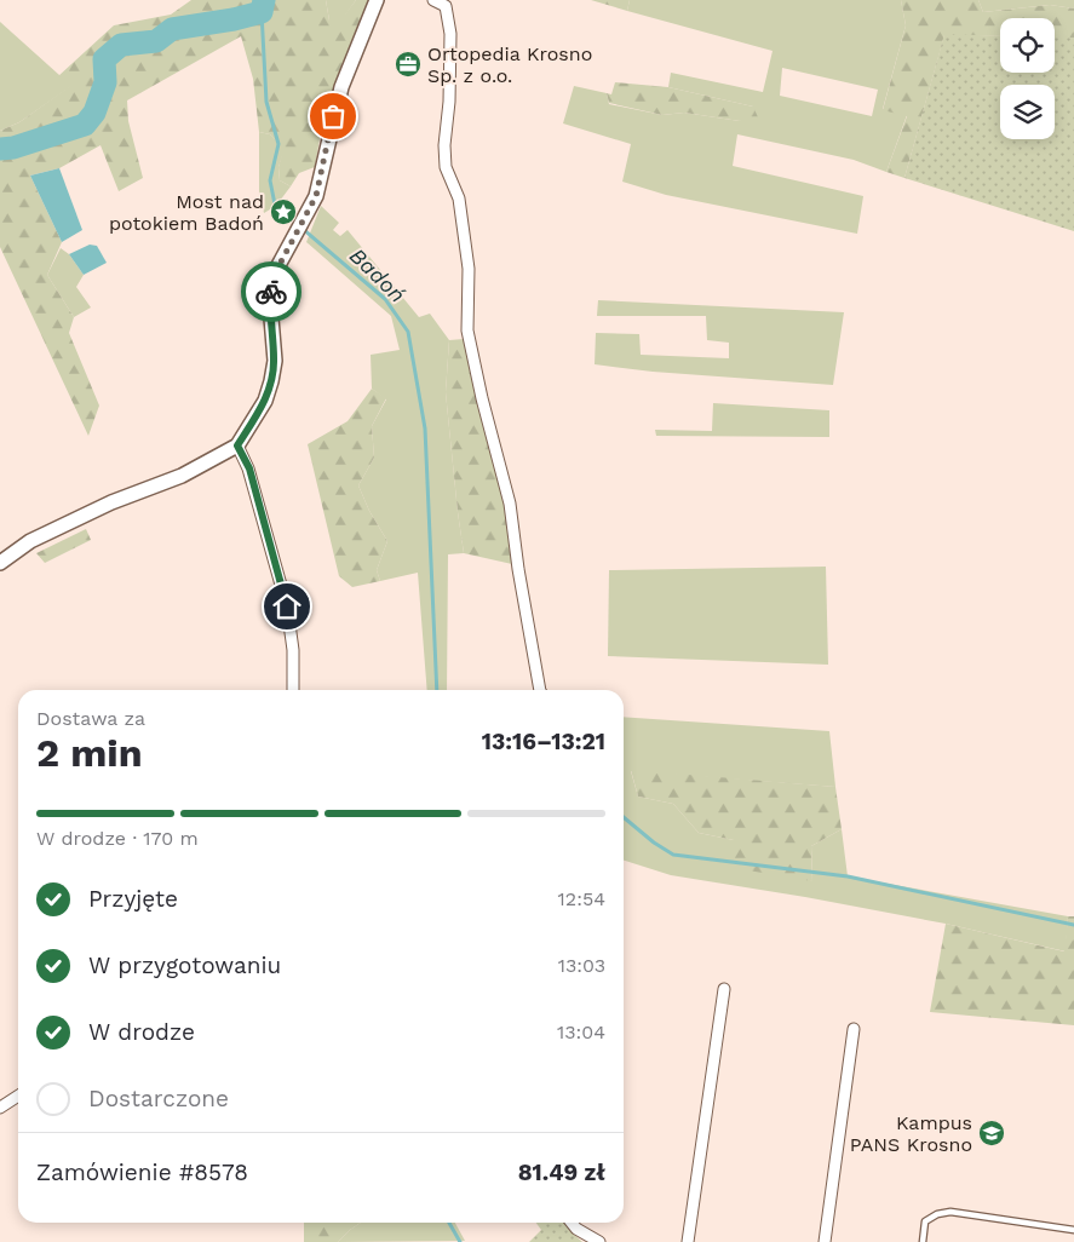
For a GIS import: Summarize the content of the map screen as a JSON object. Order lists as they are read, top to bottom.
{
  "water": ["Badoń"],
  "places": {
    "office": ["Ortopedia Krosno Sp. z o.o."],
    "place": ["Most nad potokiem Badoń"],
    "school or university": ["Kampus PANS Krosno"]
  },
  "page": {
    "heading": ["2 min", "Dostawa za", "13:16–13:21"],
    "panel": ["Zamówienie #8578", "81.49 zł"],
    "bar": "W drodze · 170 m",
    "list": [
      ["Przyjęte", "12:54"],
      ["W przygotowaniu", "13:03"],
      ["W drodze", "13:04"],
      "Dostarczone"
    ]
  }
}
